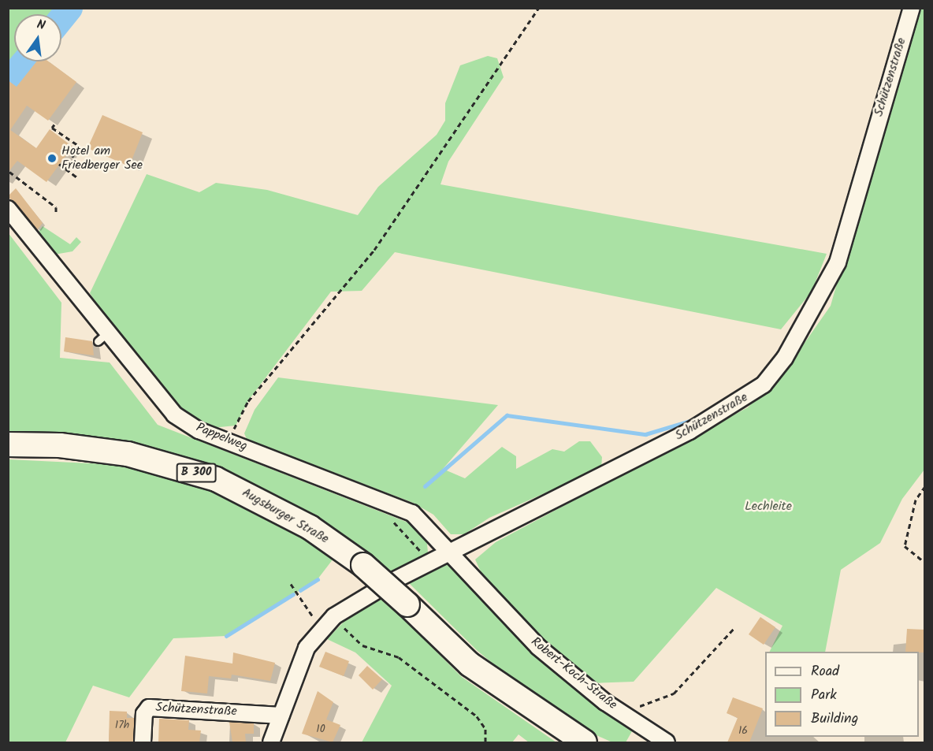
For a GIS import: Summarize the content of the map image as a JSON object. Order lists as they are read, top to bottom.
{
  "streets": {
    "main road": ["B 300", "Augsburger Straße"],
    "street": ["Schützenstraße", "Pappelweg", "Robert-Koch-Straße"]
  },
  "crossings": [
    ["Schützenstraße", "Pappelweg"],
    ["Schützenstraße", "Robert-Koch-Straße"],
    ["Pappelweg", "Robert-Koch-Straße"]
  ],
  "parks": ["Lechleite"],
  "places": ["Hotel am Friedberger See"],
  "house_numbers": ["17h", "10", "16"],
  "legend": ["Road", "Park", "Building"],
  "north": "top"
}
